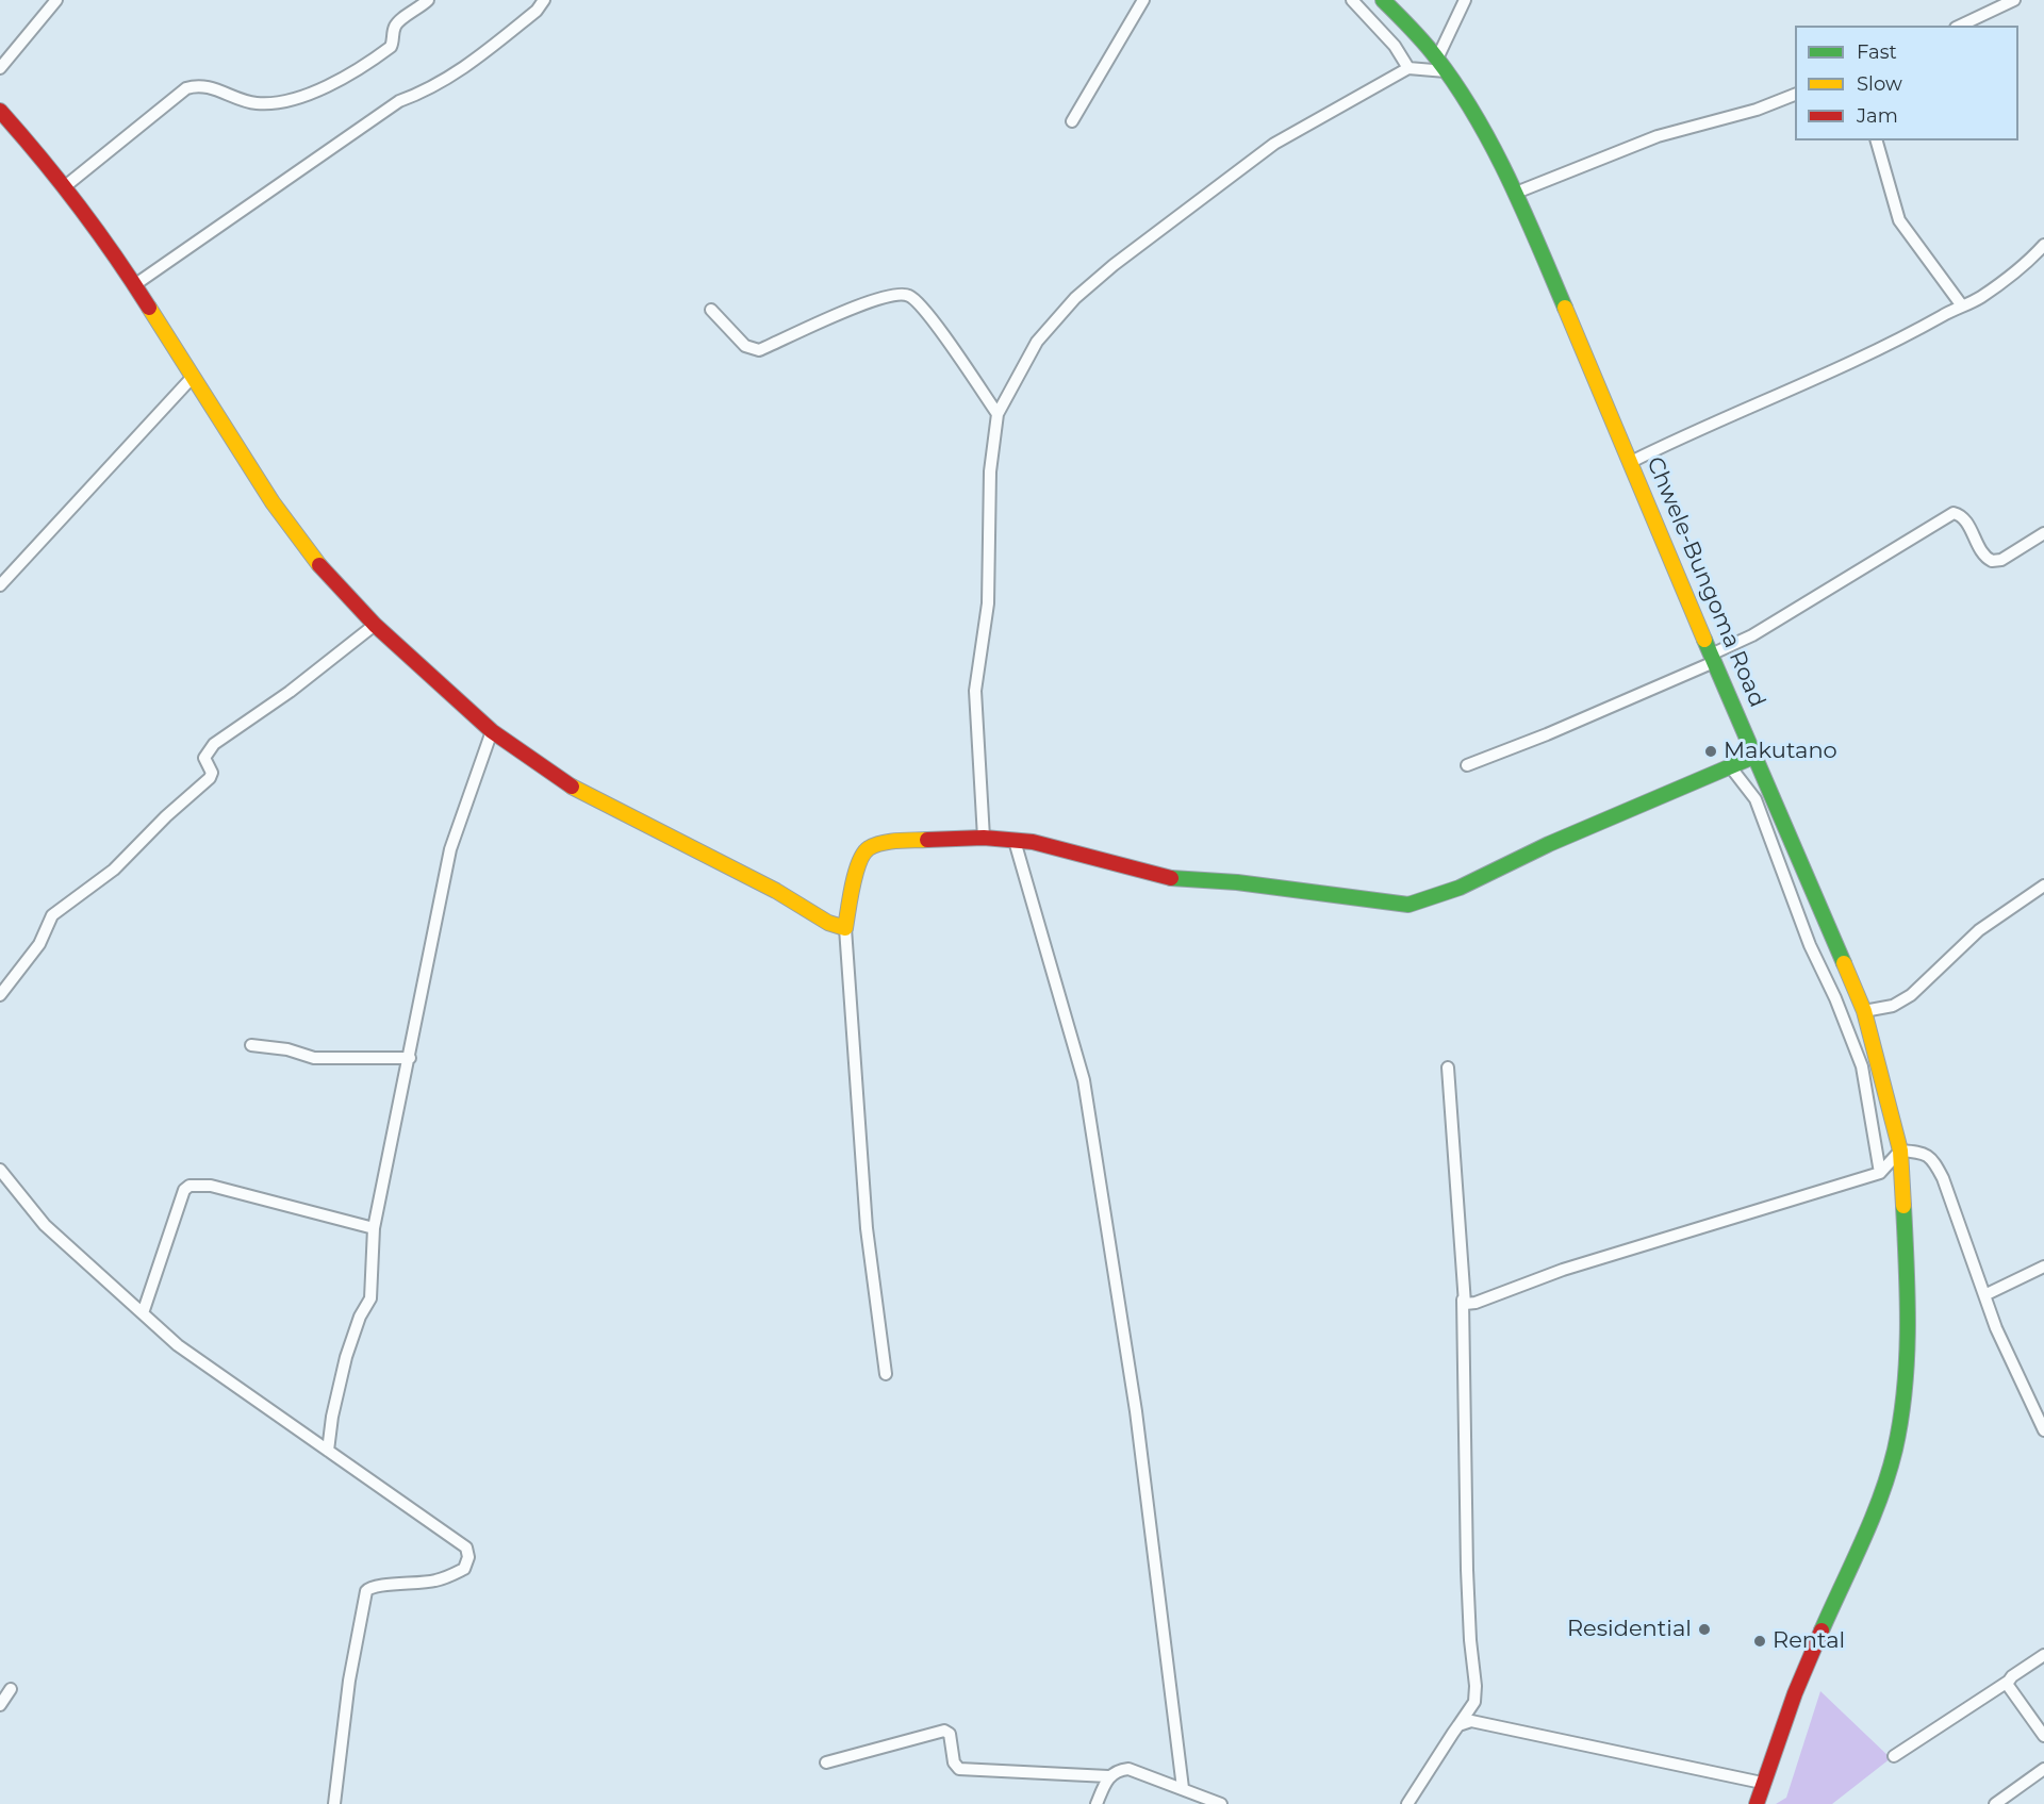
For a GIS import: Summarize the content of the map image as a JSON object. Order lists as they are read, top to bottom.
{
  "streets": {
    "street": ["Chwele-Bungoma Road"]
  },
  "places": ["Makutano", "Residential", "Rental"],
  "legend": ["Fast", "Slow", "Jam"]
}
